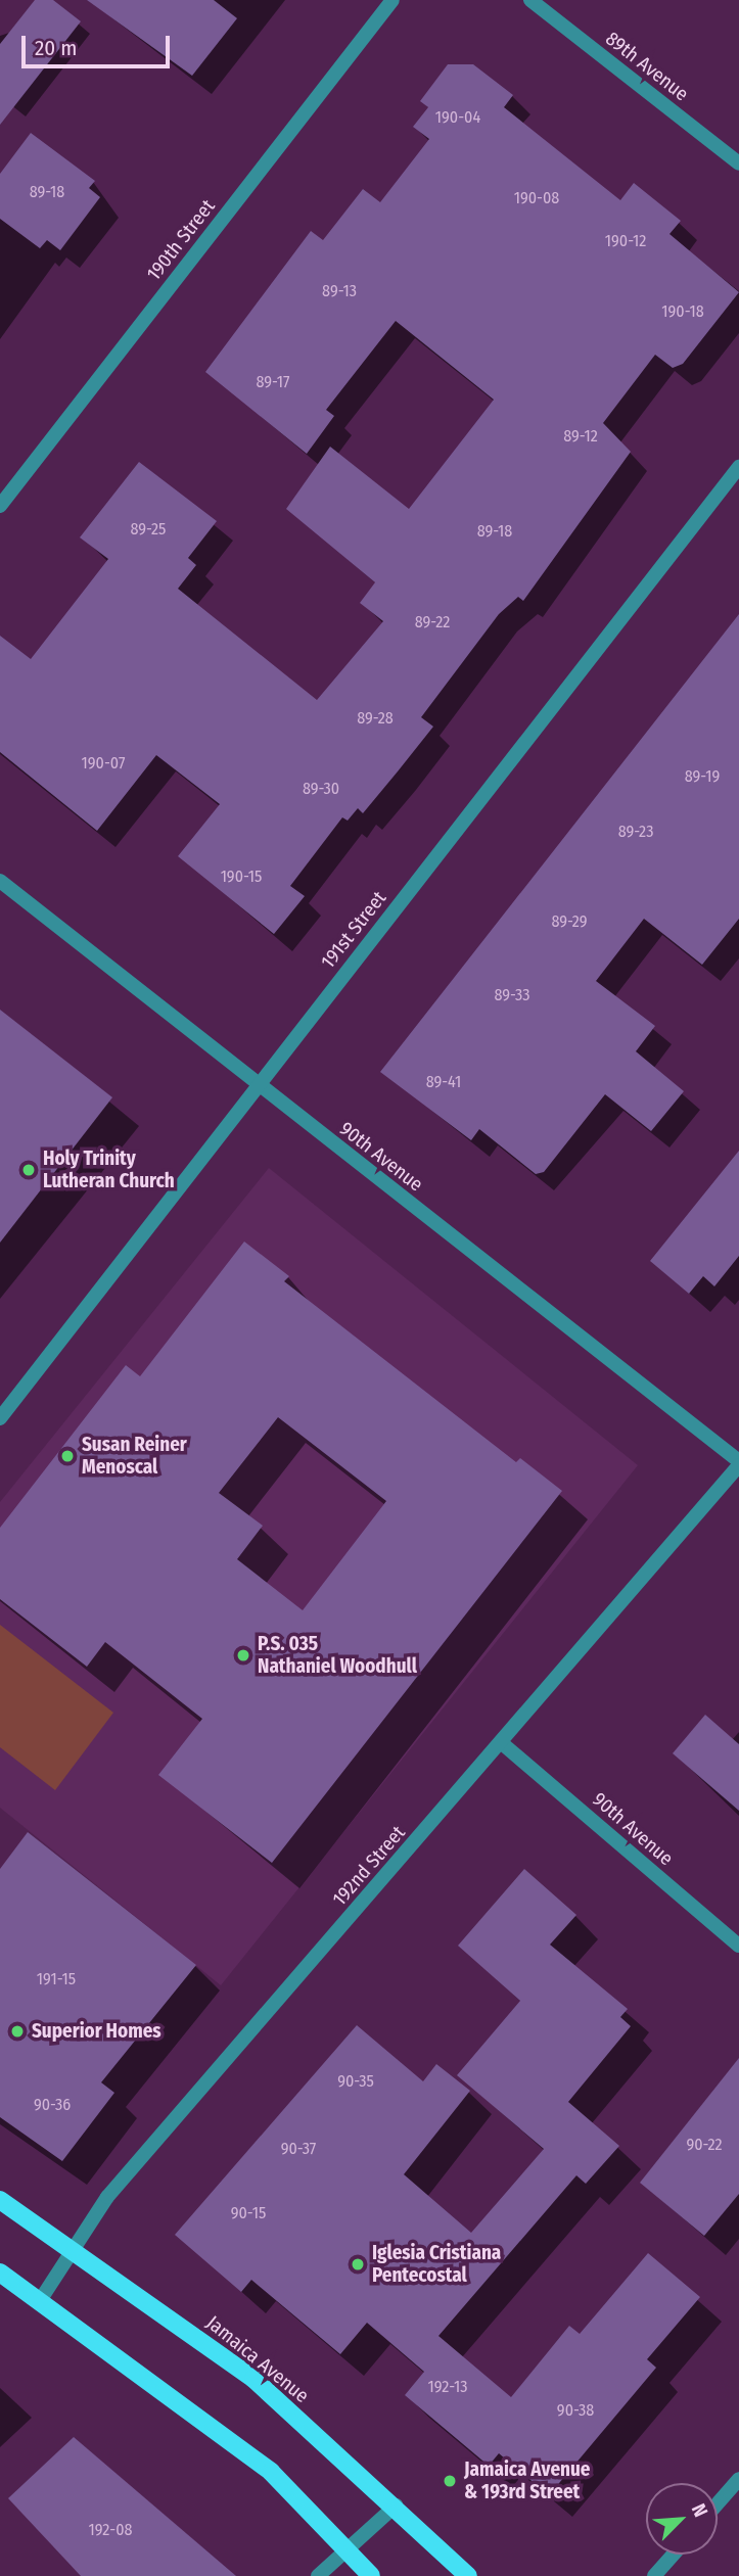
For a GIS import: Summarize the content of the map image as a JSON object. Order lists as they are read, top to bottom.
{
  "streets": {
    "main road": ["Jamaica Avenue"],
    "street": [
      "89th Avenue",
      "190th Street",
      "191st Street",
      "90th Avenue",
      "192nd Street"
    ]
  },
  "crossings": [
    ["191st Street", "90th Avenue"],
    ["90th Avenue", "192nd Street"],
    ["192nd Street", "Jamaica Avenue"]
  ],
  "places": [
    "Holy Trinity Lutheran Church",
    "Susan Reiner Menoscal",
    "P.S. 035 Nathaniel Woodhull",
    "Superior Homes",
    "Iglesia Cristiana Pentecostal",
    "Jamaica Avenue & 193rd Street"
  ],
  "house_numbers": [
    "190-04",
    "89-18",
    "190-08",
    "190-12",
    "89-13",
    "190-18",
    "89-17",
    "89-12",
    "89-25",
    "89-18",
    "89-22",
    "89-28",
    "190-07",
    "89-19",
    "89-30",
    "89-23",
    "190-15",
    "89-29",
    "89-33",
    "89-41",
    "191-15",
    "90-35",
    "90-36",
    "90-22",
    "90-37",
    "90-15",
    "192-13",
    "90-38",
    "192-08"
  ],
  "scale_bar": "20 m",
  "north": "top right"
}
